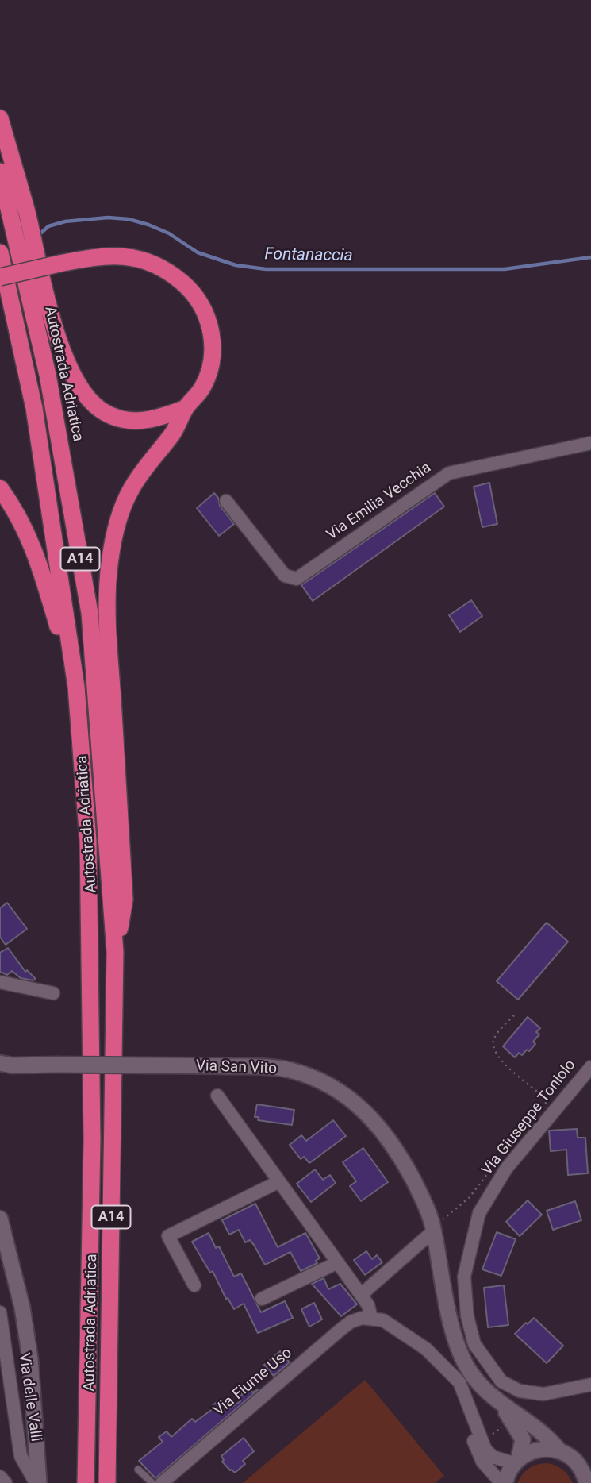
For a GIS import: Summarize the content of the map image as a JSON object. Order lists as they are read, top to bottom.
{
  "streets": {
    "highway": ["Autostrada Adriatica", "A14"],
    "street": [
      "Via Emilia Vecchia",
      "Via San Vito",
      "Via Giuseppe Toniolo",
      "Via Fiume Uso",
      "Via delle Valli"
    ]
  },
  "water": ["Fontanaccia"]
}
